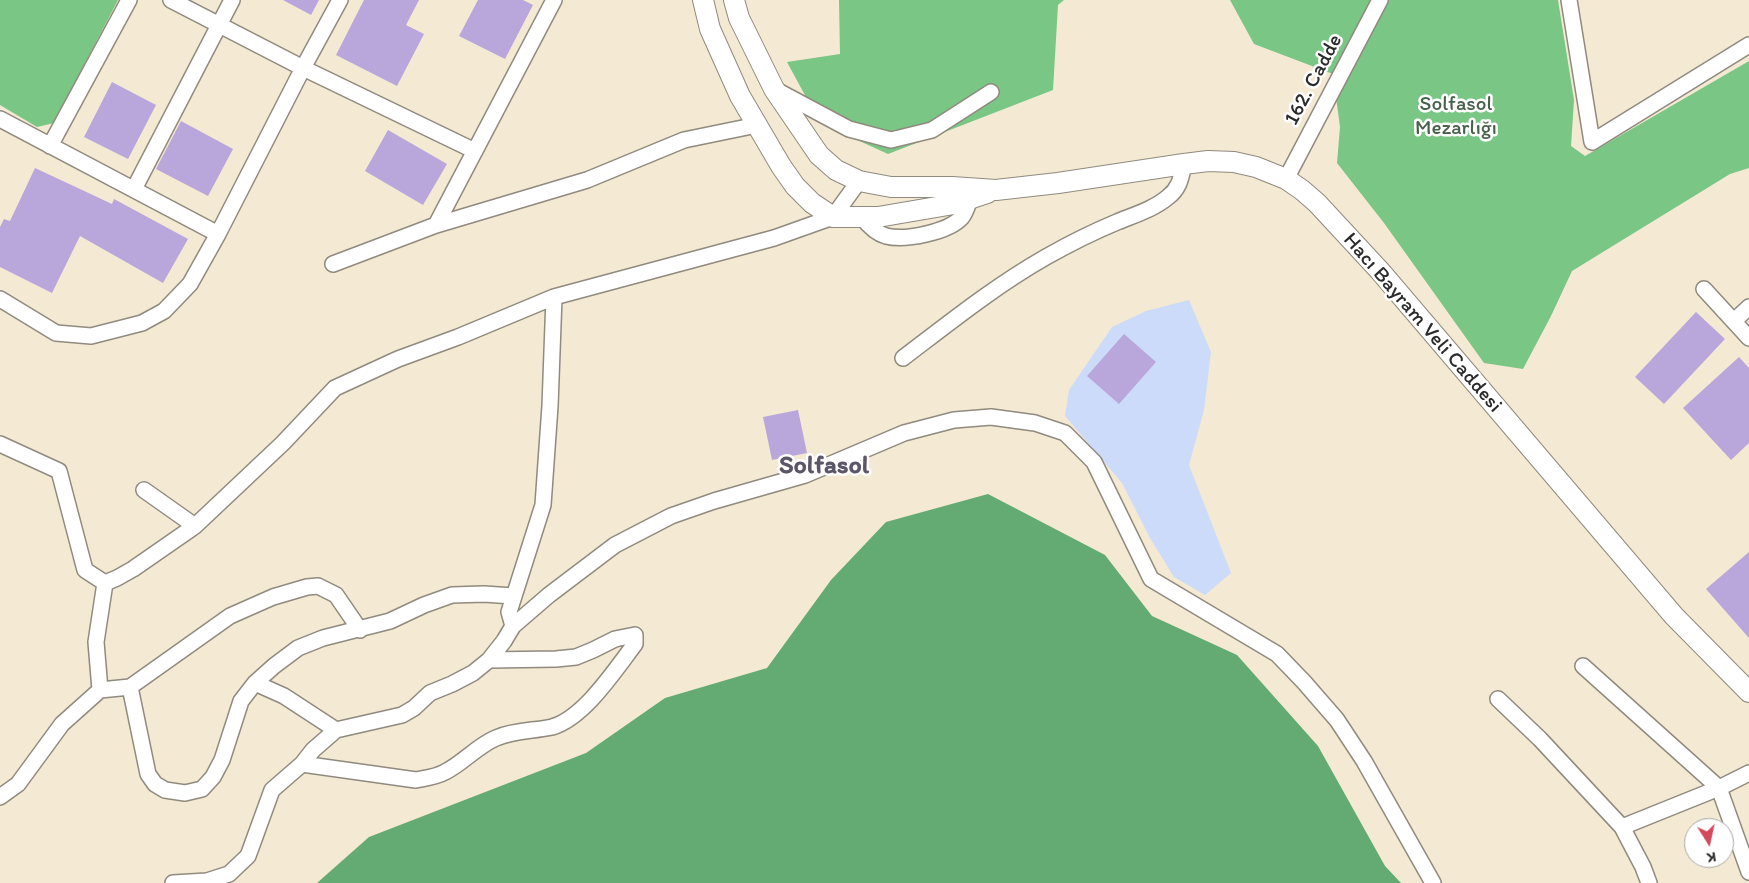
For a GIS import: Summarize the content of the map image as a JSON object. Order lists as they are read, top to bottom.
{
  "streets": {
    "main road": ["Hacı Bayram Veli Caddesi"],
    "street": ["162. Cadde"]
  },
  "crossings": [
    ["162. Cadde", "Hacı Bayram Veli Caddesi"]
  ],
  "districts": ["Solfasol"],
  "parks": ["Solfasol Mezarlığı"],
  "north": "bottom"
}
